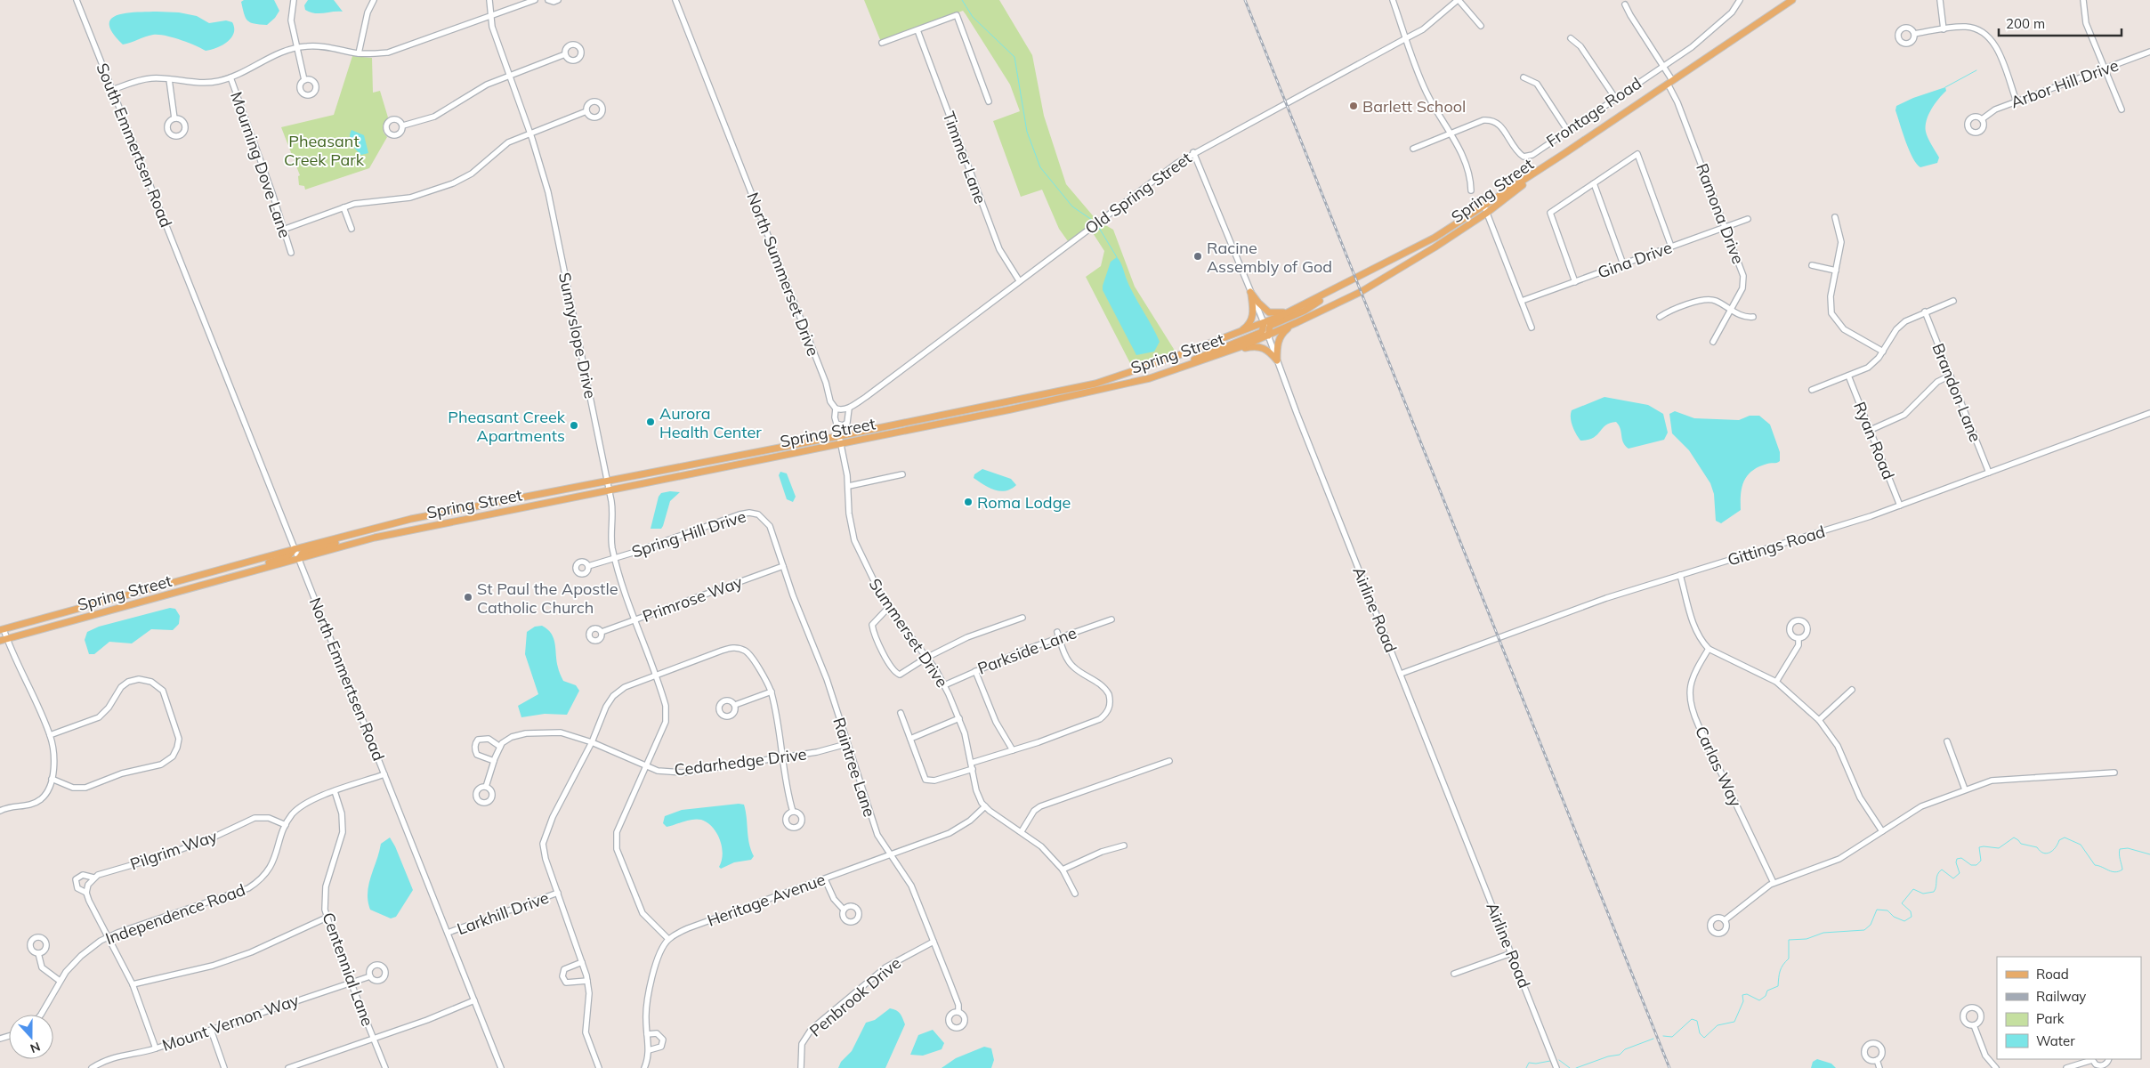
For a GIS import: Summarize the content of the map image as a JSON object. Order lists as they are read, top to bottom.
{
  "streets": {
    "main road": ["Spring Street"],
    "street": [
      "Arbor Hill Drive",
      "Frontage Road",
      "South Emmertsen Road",
      "Timmer Lane",
      "Mourning Dove Lane",
      "Old Spring Street",
      "Ramona Drive",
      "Gina Drive",
      "North Summerset Drive",
      "Sunnyslope Drive",
      "Brandon Lane",
      "Ryan Road",
      "Spring Hill Drive",
      "Gittings Road",
      "Primrose Way",
      "Airline Road",
      "Summerset Drive",
      "Parkside Lane",
      "North Emmertsen Road",
      "Cedarhedge Drive",
      "Carlas Way",
      "Raintree Lane",
      "Pilgrim Way",
      "Heritage Avenue",
      "Larkhill Drive",
      "Independence Road",
      "Centennial Lane",
      "Penbrook Drive",
      "Mount Vernon Way"
    ]
  },
  "crossings": [
    ["Frontage Road", "Ramona Drive"],
    ["South Emmertsen Road", "North Emmertsen Road"],
    ["Timmer Lane", "Old Spring Street"],
    ["Spring Street", "Ramona Drive"],
    ["Spring Street", "Sunnyslope Drive"],
    ["Spring Street", "Airline Road"],
    ["Spring Street", "Summerset Drive"],
    ["Spring Street", "North Emmertsen Road"],
    ["Old Spring Street", "North Summerset Drive"],
    ["Old Spring Street", "Airline Road"],
    ["Ramona Drive", "Gina Drive"],
    ["Sunnyslope Drive", "Spring Hill Drive"],
    ["Sunnyslope Drive", "Primrose Way"],
    ["Sunnyslope Drive", "Cedarhedge Drive"],
    ["Brandon Lane", "Gittings Road"],
    ["Ryan Road", "Gittings Road"],
    ["Spring Hill Drive", "Raintree Lane"],
    ["Gittings Road", "Airline Road"],
    ["Primrose Way", "Raintree Lane"],
    ["Summerset Drive", "Parkside Lane"],
    ["Summerset Drive", "Heritage Avenue"],
    ["North Emmertsen Road", "Larkhill Drive"],
    ["North Emmertsen Road", "Independence Road"],
    ["Cedarhedge Drive", "Raintree Lane"],
    ["Raintree Lane", "Heritage Avenue"],
    ["Raintree Lane", "Penbrook Drive"],
    ["Pilgrim Way", "Independence Road"],
    ["Independence Road", "Centennial Lane"],
    ["Centennial Lane", "Mount Vernon Way"]
  ],
  "parks": ["Pheasant Creek Park"],
  "places": [
    "Barlett School",
    "Racine Assembly of God",
    "Aurora Health Center",
    "Pheasant Creek Apartments",
    "Roma Lodge",
    "St Paul the Apostle Catholic Church"
  ],
  "legend": [
    "Road",
    "Railway",
    "Park",
    "Water"
  ],
  "scale_bar": "200 m",
  "north": "bottom"
}
